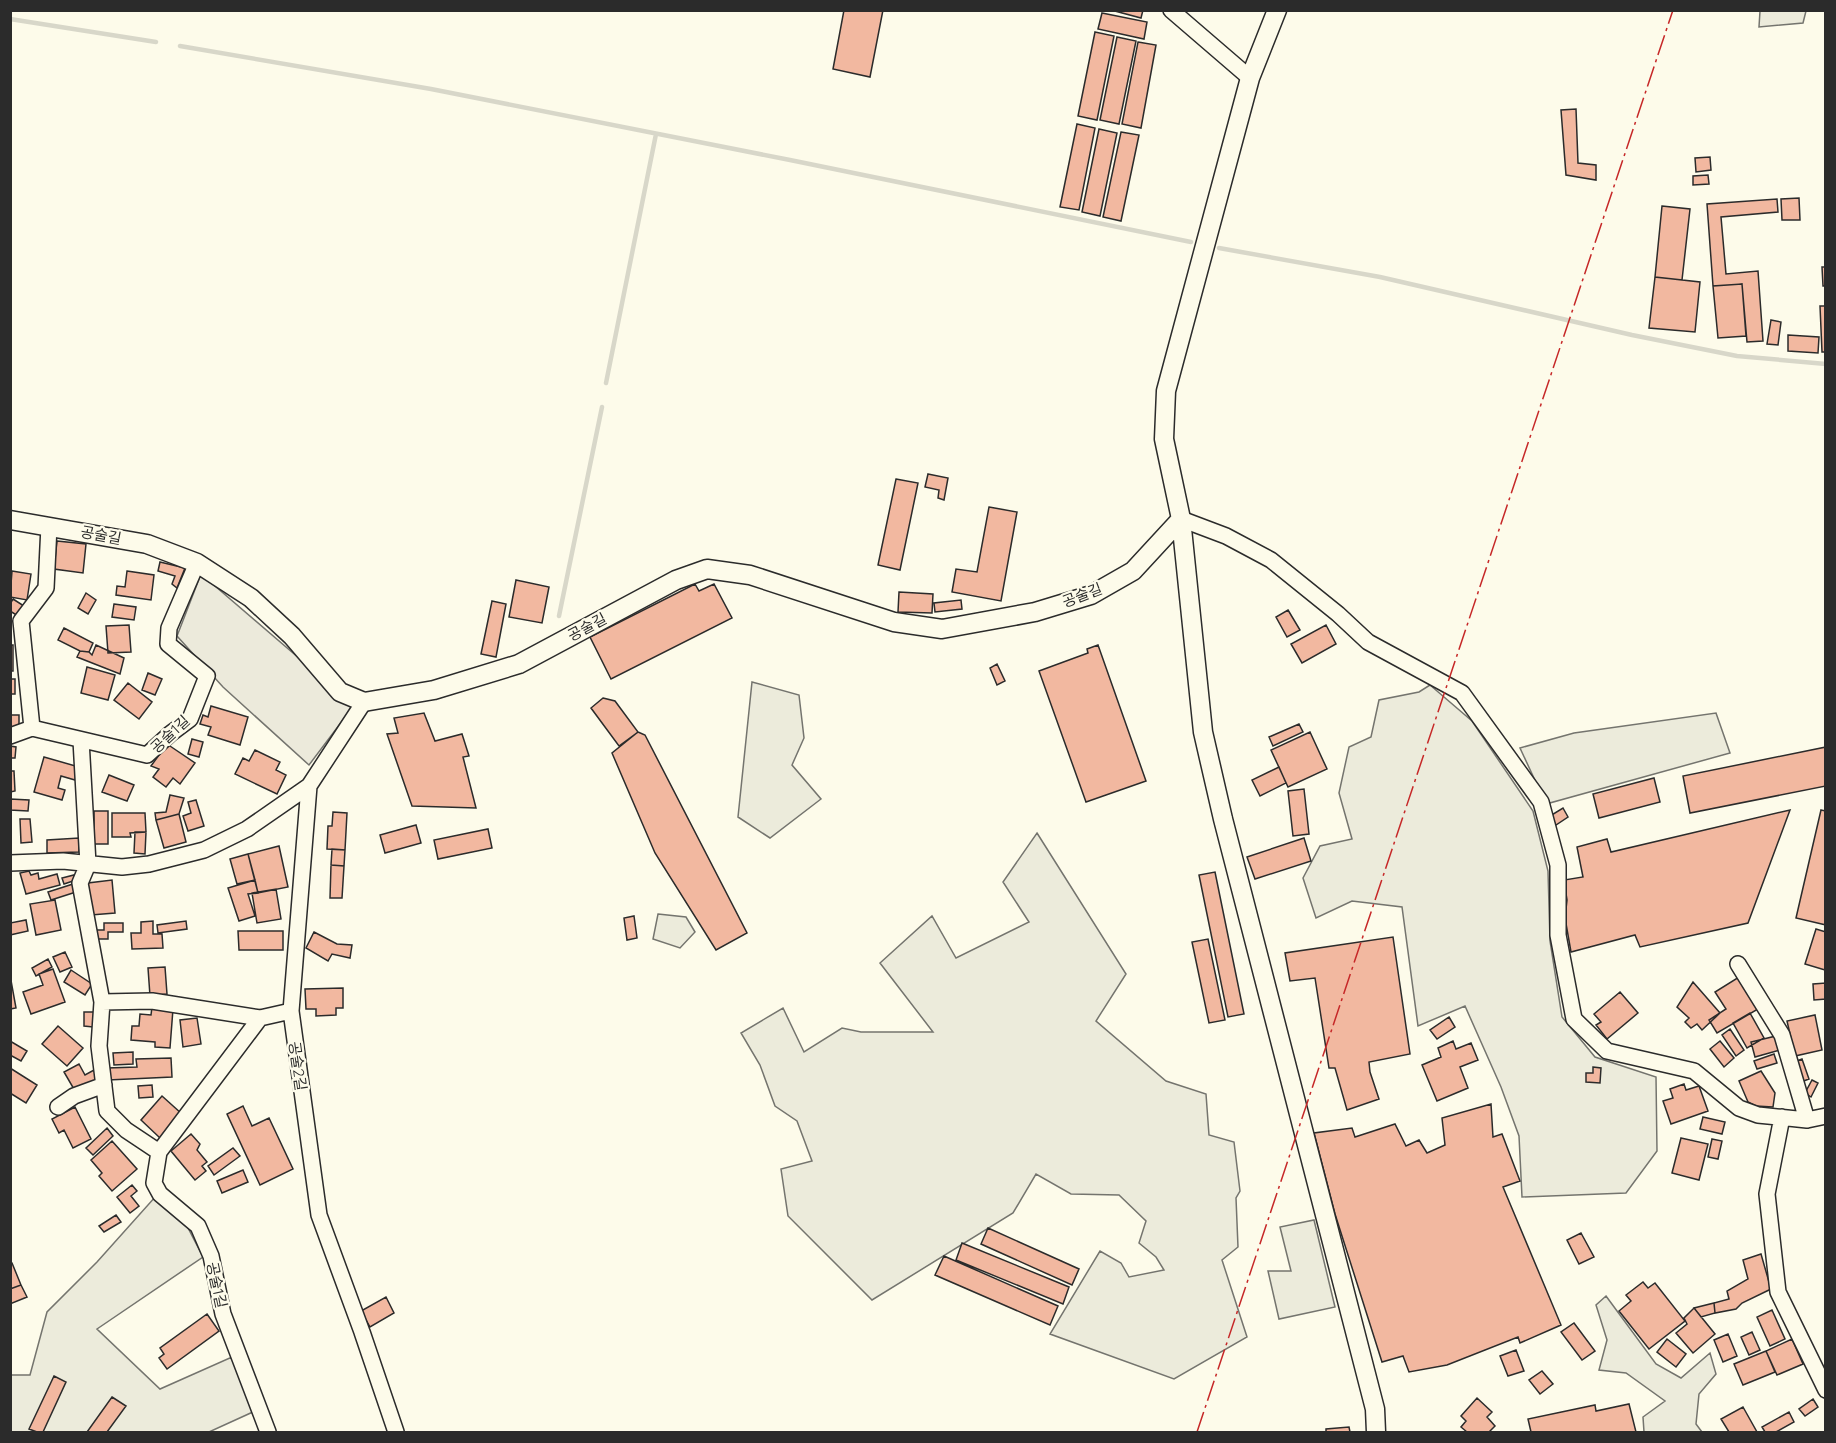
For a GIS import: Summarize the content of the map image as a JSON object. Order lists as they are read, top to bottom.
{
  "streets": {
    "street": ["공술길", "공술1길", "공술2길"]
  },
  "crossings": [
    ["공술길", "공술1길"],
    ["공술길", "공술2길"]
  ]
}
